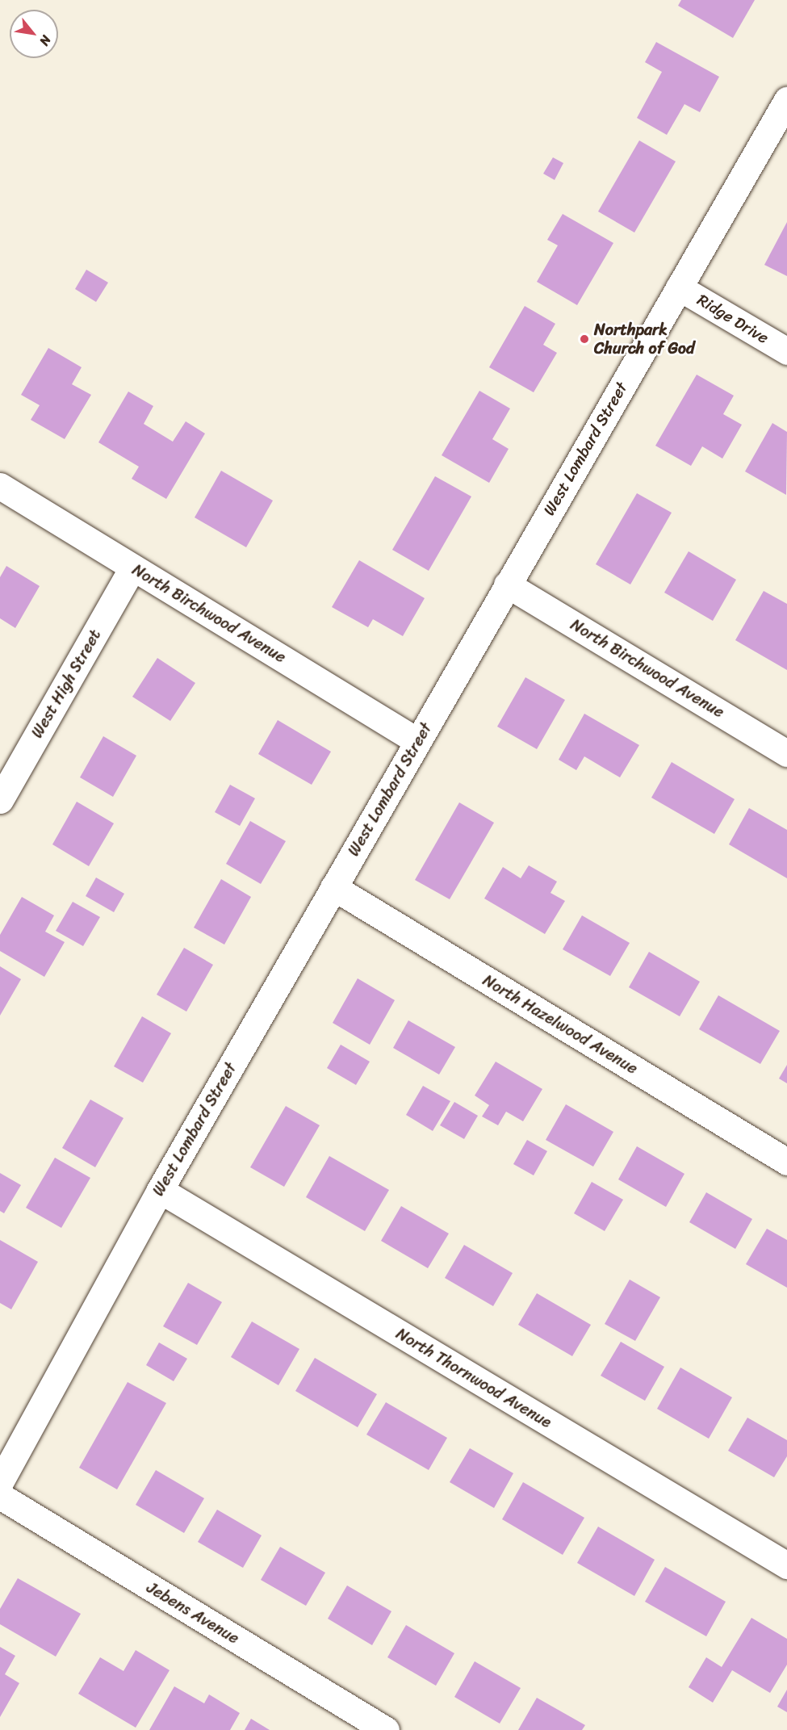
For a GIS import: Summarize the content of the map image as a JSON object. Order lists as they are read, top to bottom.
{
  "streets": {
    "street": [
      "Ridge Drive",
      "West Lombard Street",
      "North Birchwood Avenue",
      "West High Street",
      "North Hazelwood Avenue",
      "North Thornwood Avenue",
      "Jebens Avenue"
    ]
  },
  "crossings": [
    ["Ridge Drive", "West Lombard Street"],
    ["West Lombard Street", "North Birchwood Avenue"],
    ["West Lombard Street", "North Hazelwood Avenue"],
    ["West Lombard Street", "North Thornwood Avenue"],
    ["North Birchwood Avenue", "West High Street"]
  ],
  "places": ["Northpark Church of God"],
  "north": "bottom right"
}
